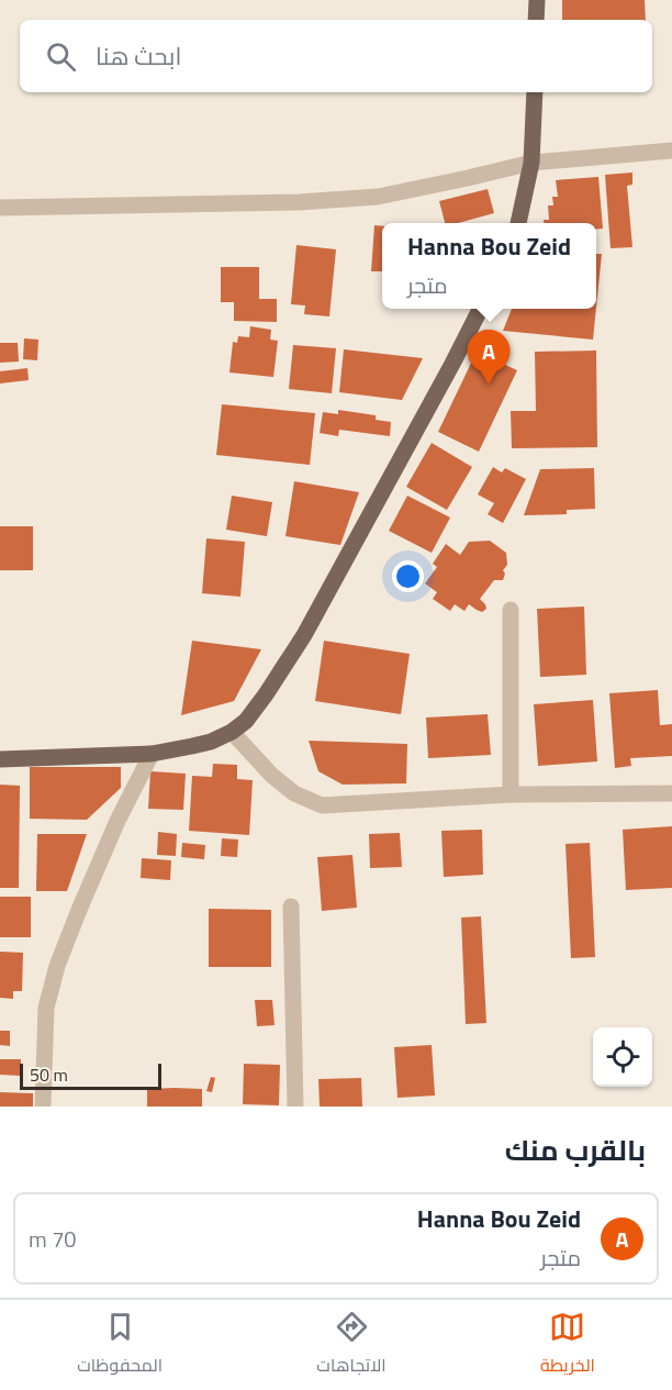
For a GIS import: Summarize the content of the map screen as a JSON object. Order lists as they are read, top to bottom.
{
  "scale_bar": "50 m",
  "page": {
    "search": "ابحث هنا",
    "popup": ["Hanna Bou Zeid", "متجر"],
    "pins": "A",
    "scale": "50 m",
    "heading": "بالقرب منك",
    "list": [
      {
        "mark": "A",
        "name": "Hanna Bou Zeid",
        "note": "متجر",
        "value": "70 m"
      }
    ],
    "nav": ["الخريطة", "الاتجاهات", "المحفوظات"]
  }
}
